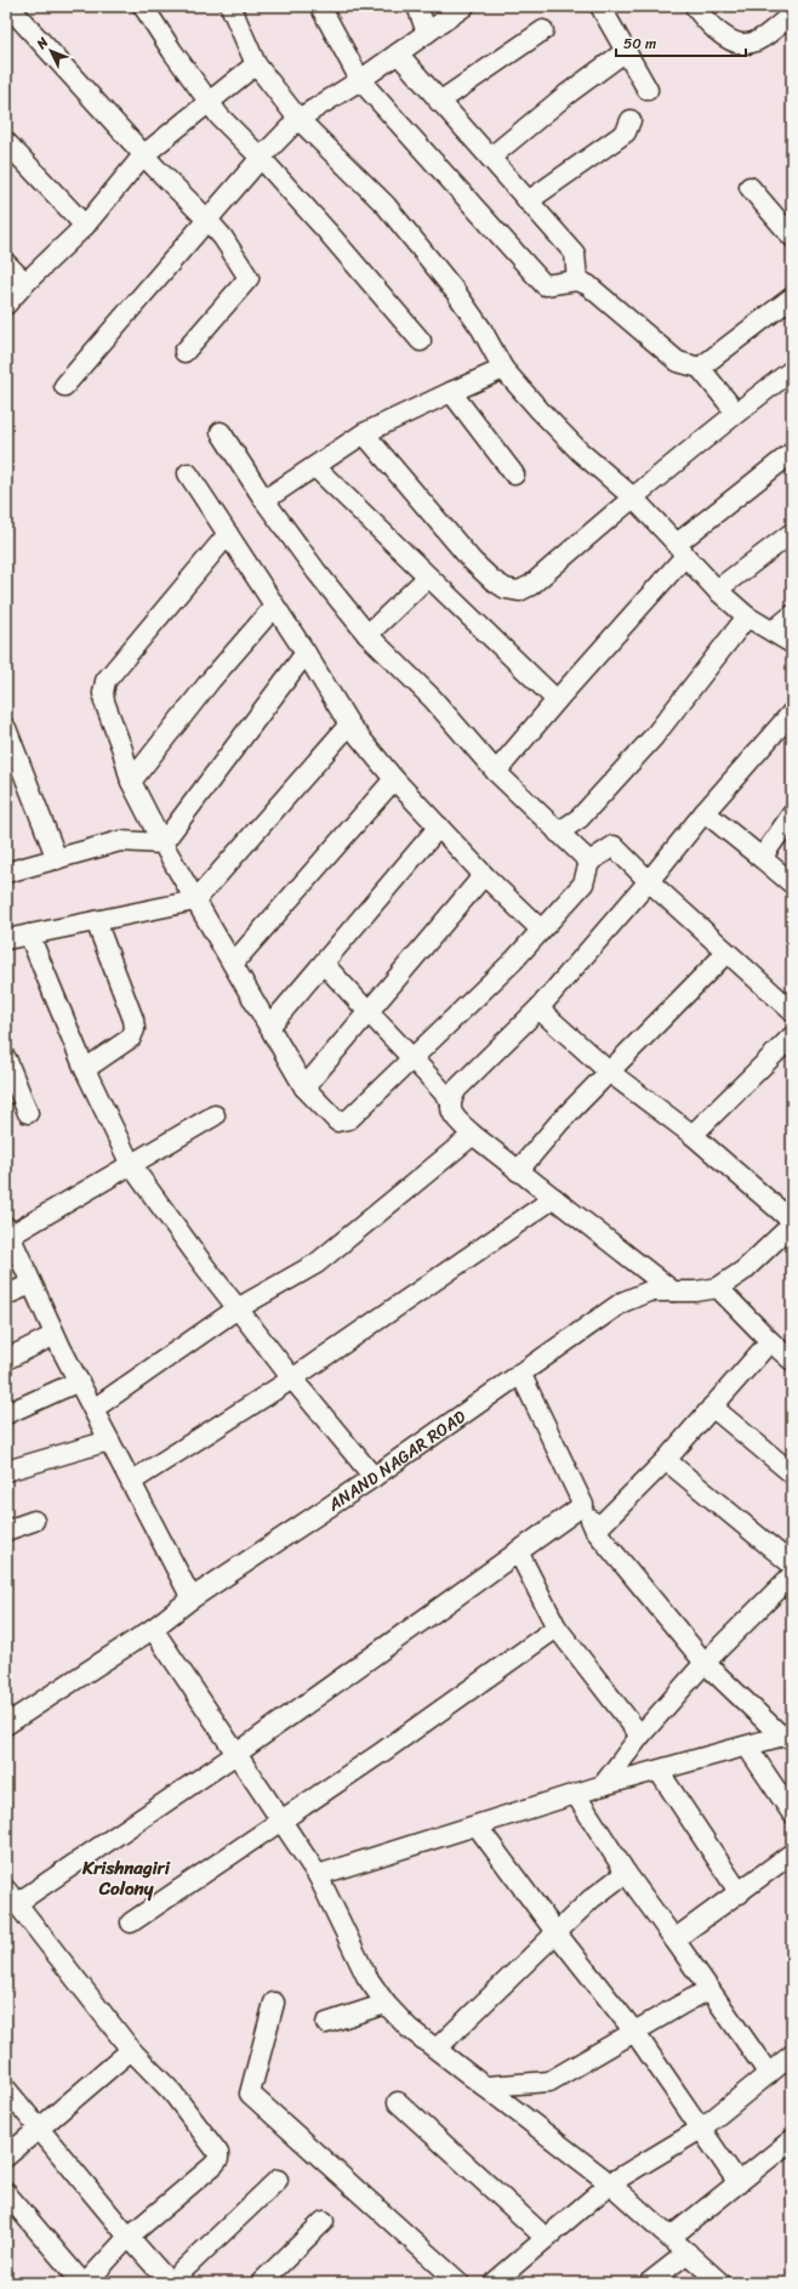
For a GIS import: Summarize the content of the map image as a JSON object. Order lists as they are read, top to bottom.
{
  "streets": {
    "street": ["ANAND NAGAR ROAD"]
  },
  "districts": ["Krishnagiri Colony"],
  "scale_bar": "50 m",
  "north": "top left"
}
